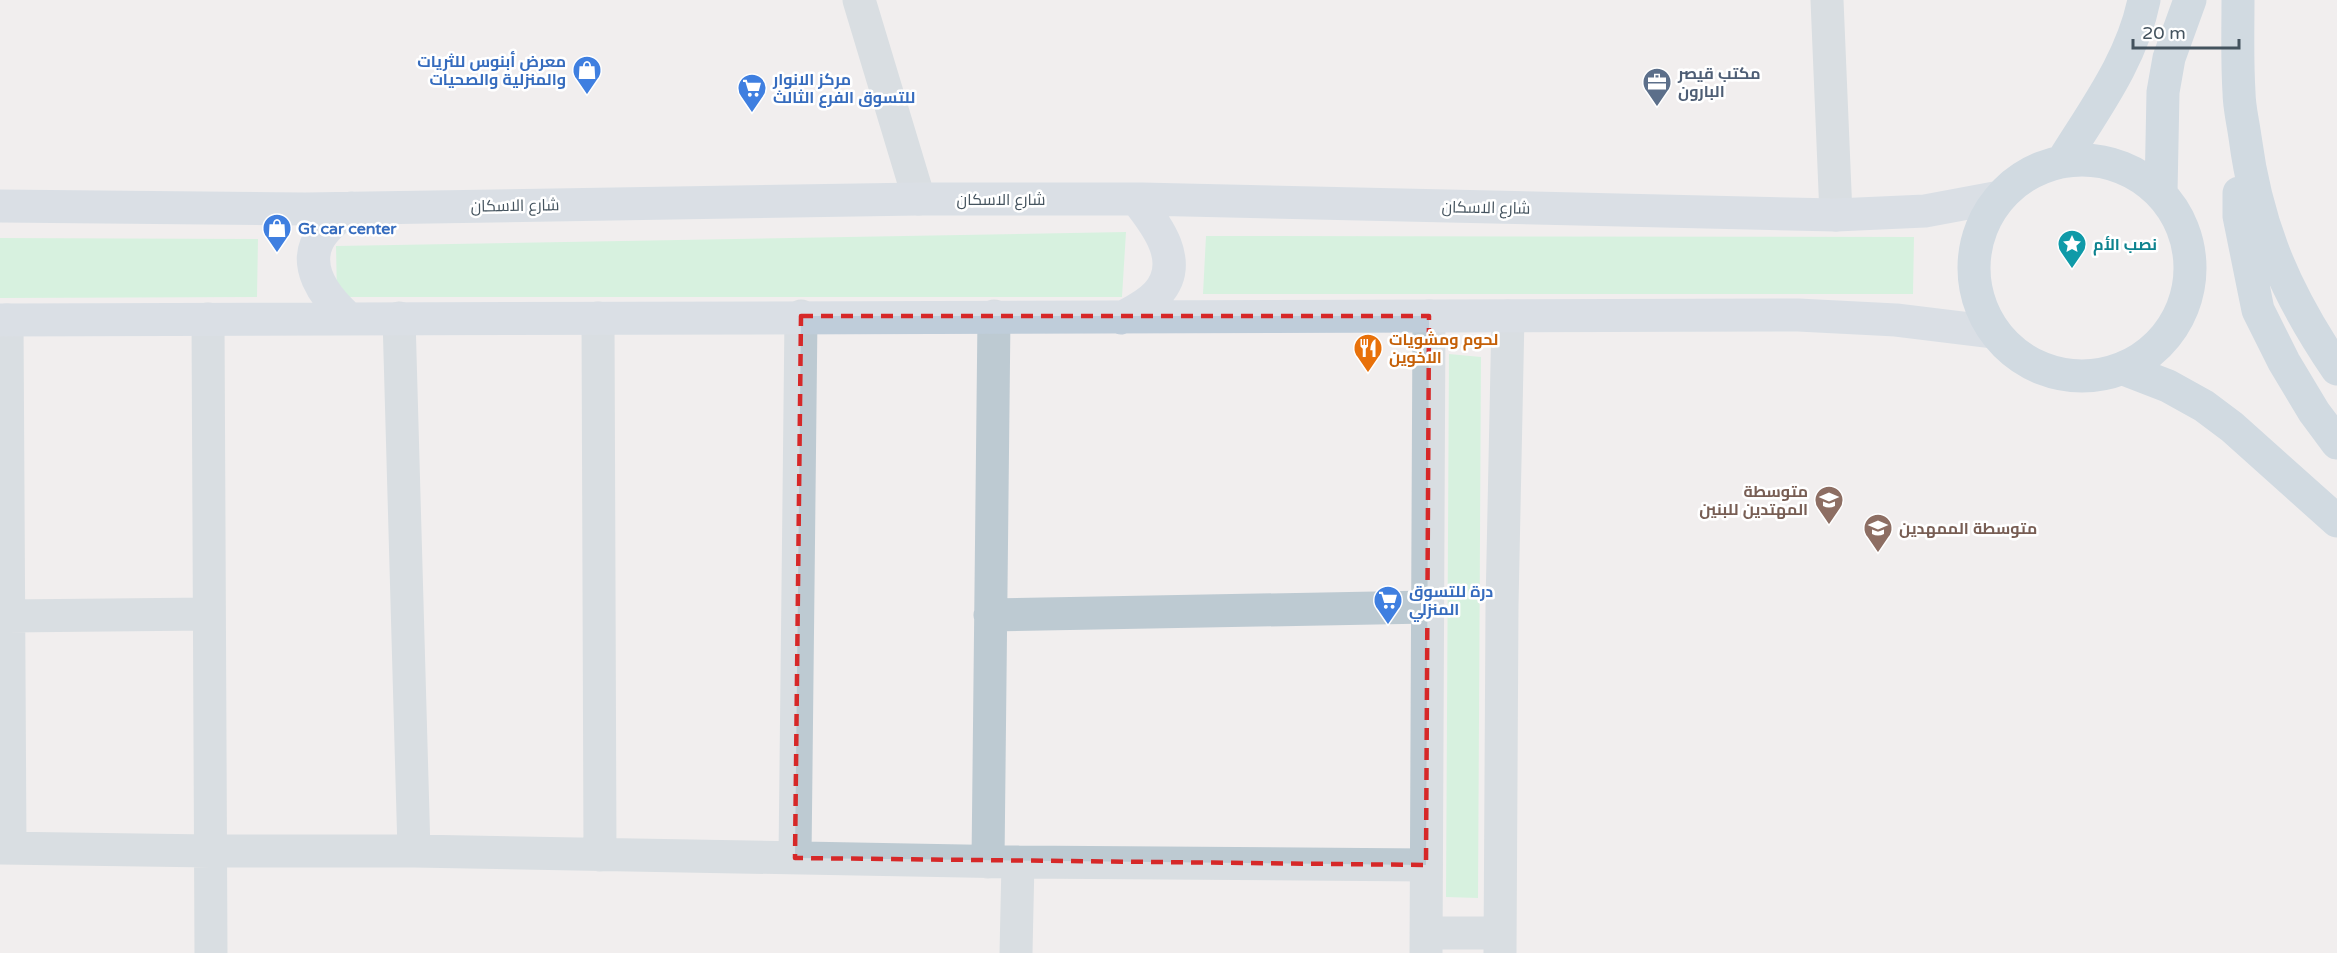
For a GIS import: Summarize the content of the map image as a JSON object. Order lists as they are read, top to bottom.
{
  "streets": {
    "main road": ["شارع الاسكان"]
  },
  "places": {
    "shop": ["معرض أبنوس للثريات والمنزلية والصحيات", "Gt car center"],
    "office": ["مكتب قيصر البارون"],
    "supermarket": ["مركز الانوار للتسوق الفرع الثالث", "درة للتسوق المنزلي"],
    "place": ["نصب الأم"],
    "restaurant": ["لحوم ومشويات الاخوين"],
    "school or university": ["متوسطة المهتدين للبنين", "متوسطة الممهدين"]
  },
  "scale_bar": "20 m"
}
